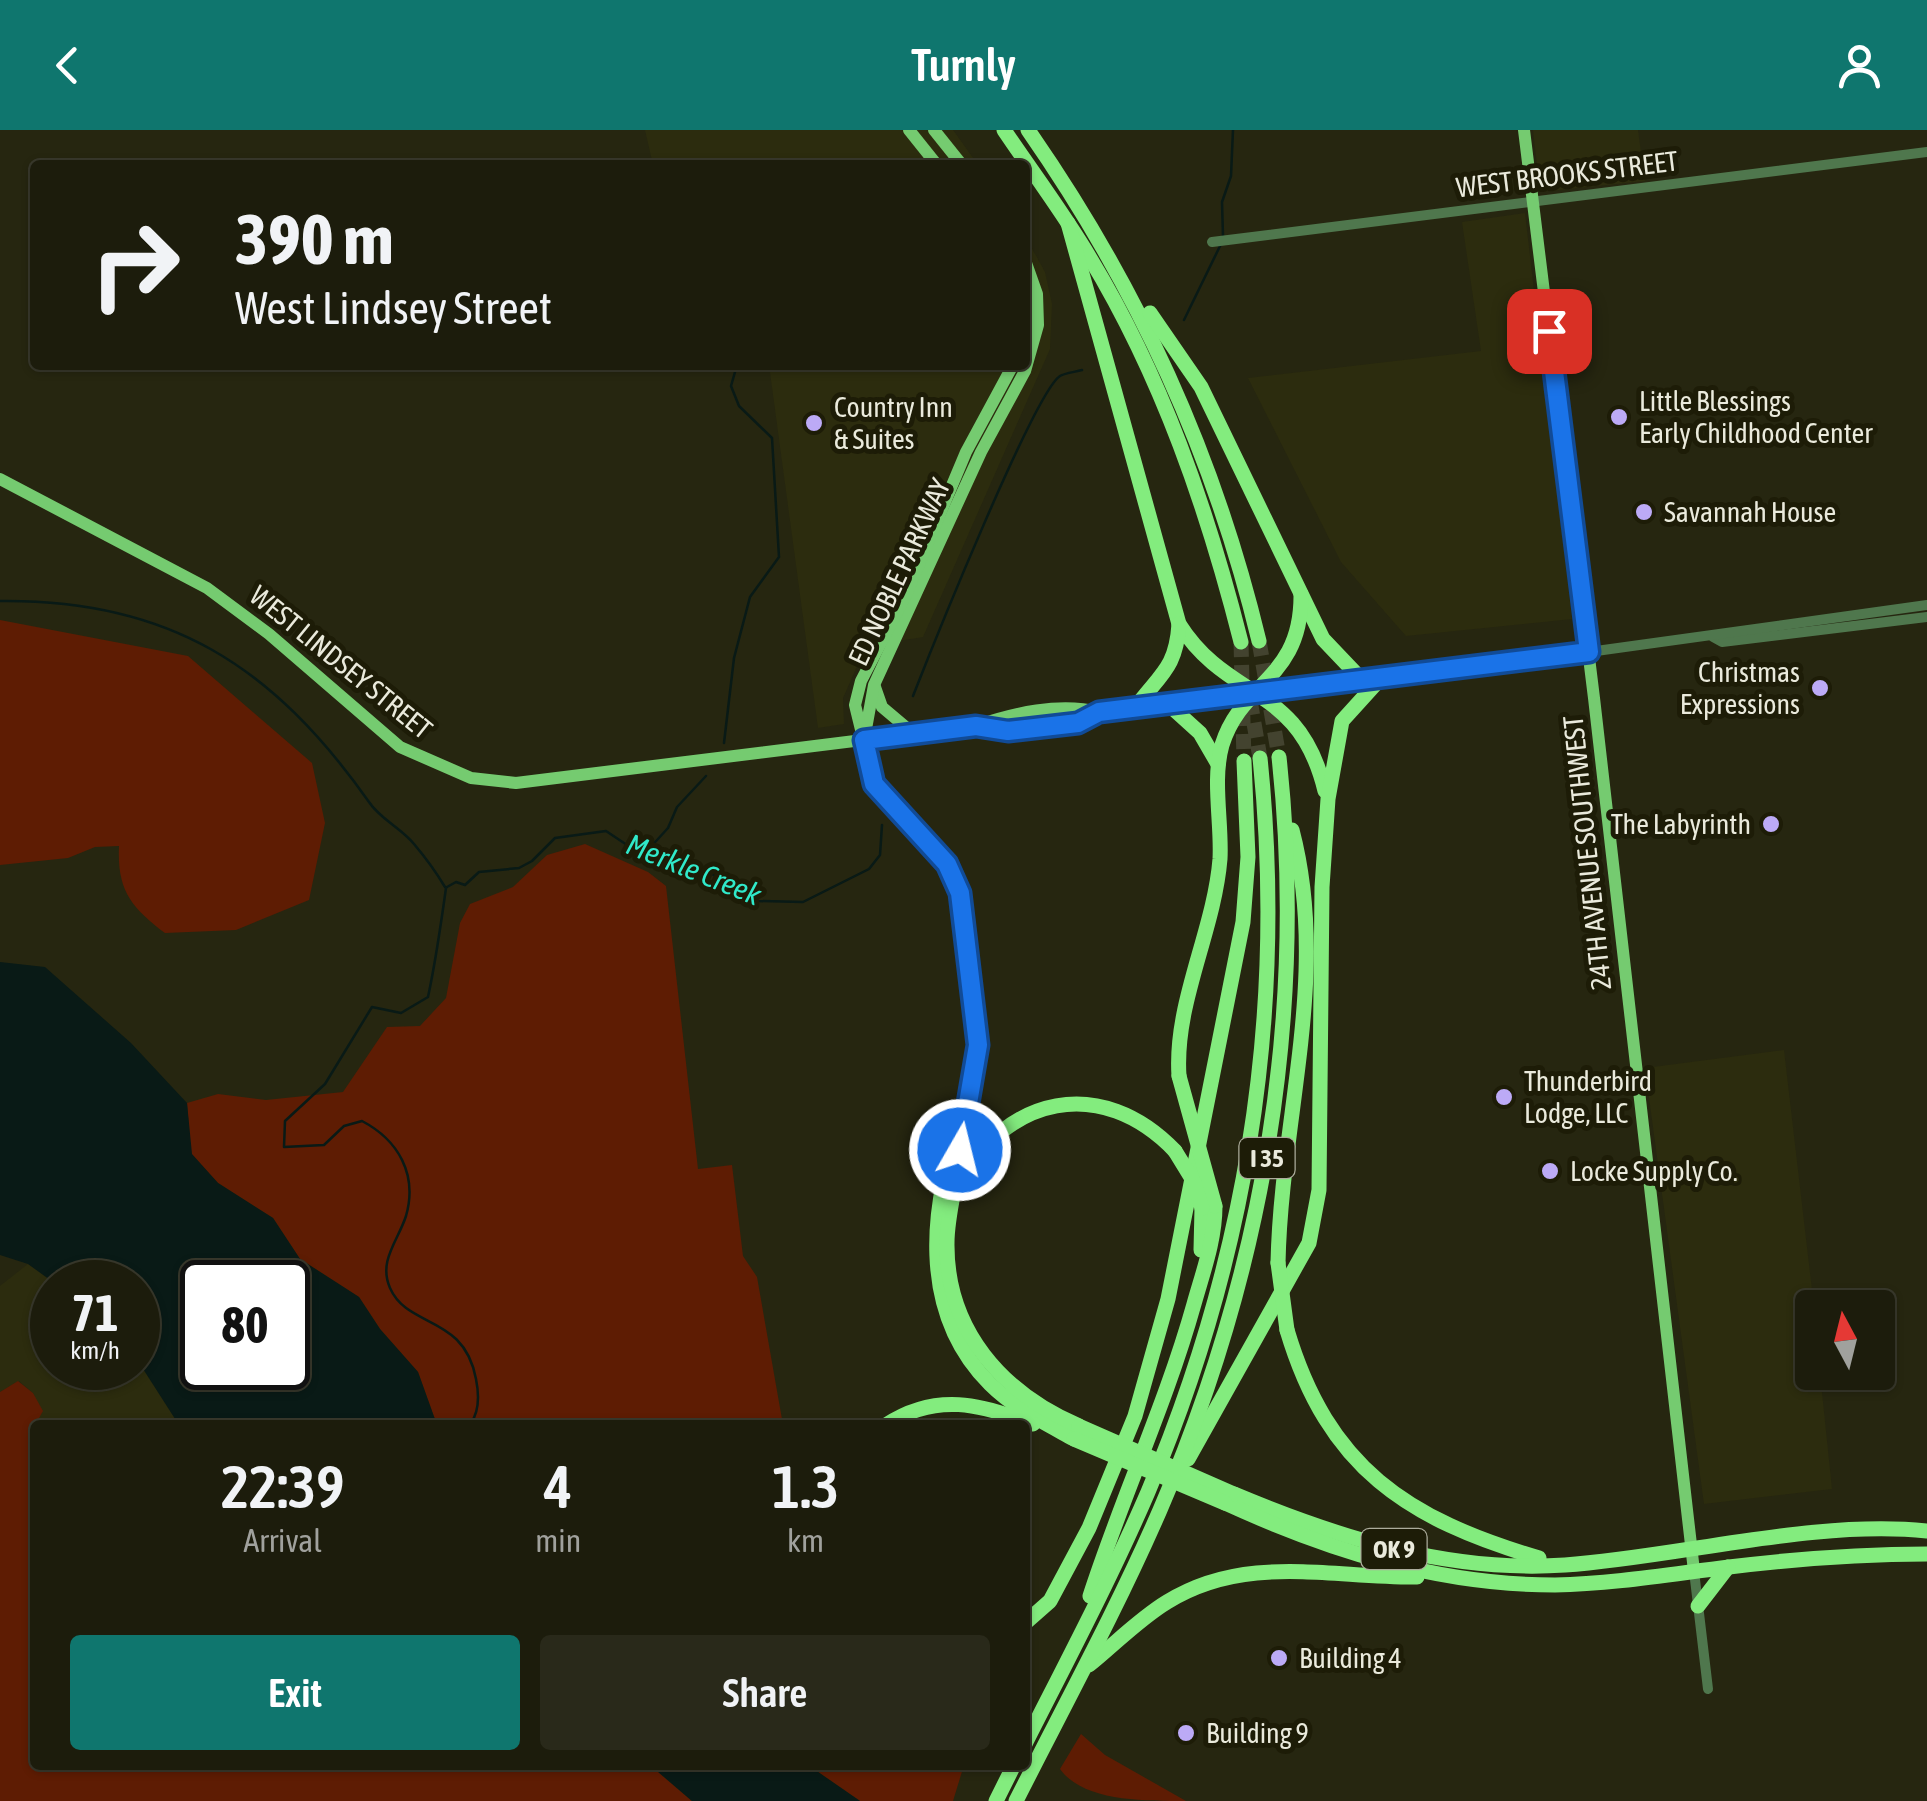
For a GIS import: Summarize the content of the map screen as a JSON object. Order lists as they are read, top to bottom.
{
  "streets": {
    "highway": ["I 35", "OK 9"],
    "main road": ["ED NOBLE PARKWAY", "WEST LINDSEY STREET", "24TH AVENUE SOUTHWEST"],
    "street": ["WEST BROOKS STREET"]
  },
  "crossings": [
    ["WEST BROOKS STREET", "24TH AVENUE SOUTHWEST"],
    ["ED NOBLE PARKWAY", "WEST LINDSEY STREET"],
    ["WEST LINDSEY STREET", "24TH AVENUE SOUTHWEST"],
    ["24TH AVENUE SOUTHWEST", "OK 9"],
    ["I 35", "OK 9"]
  ],
  "water": ["Merkle Creek"],
  "places": [
    "Little Blessings Early Childhood Center",
    "Country Inn & Suites",
    "Savannah House",
    "Christmas Expressions",
    "The Labyrinth",
    "Thunderbird Lodge, LLC",
    "Locke Supply Co.",
    "Building 4",
    "Building 9"
  ],
  "north": "top",
  "page": {
    "header": "Turnly",
    "turn": ["390 m", "West Lindsey Street"],
    "speed": "71 km/h",
    "limit": "80",
    "eta": [
      "22:39",
      "Arrival",
      "4",
      "min",
      "1.3",
      "km"
    ],
    "buttons": ["Exit", "Share"]
  }
}
